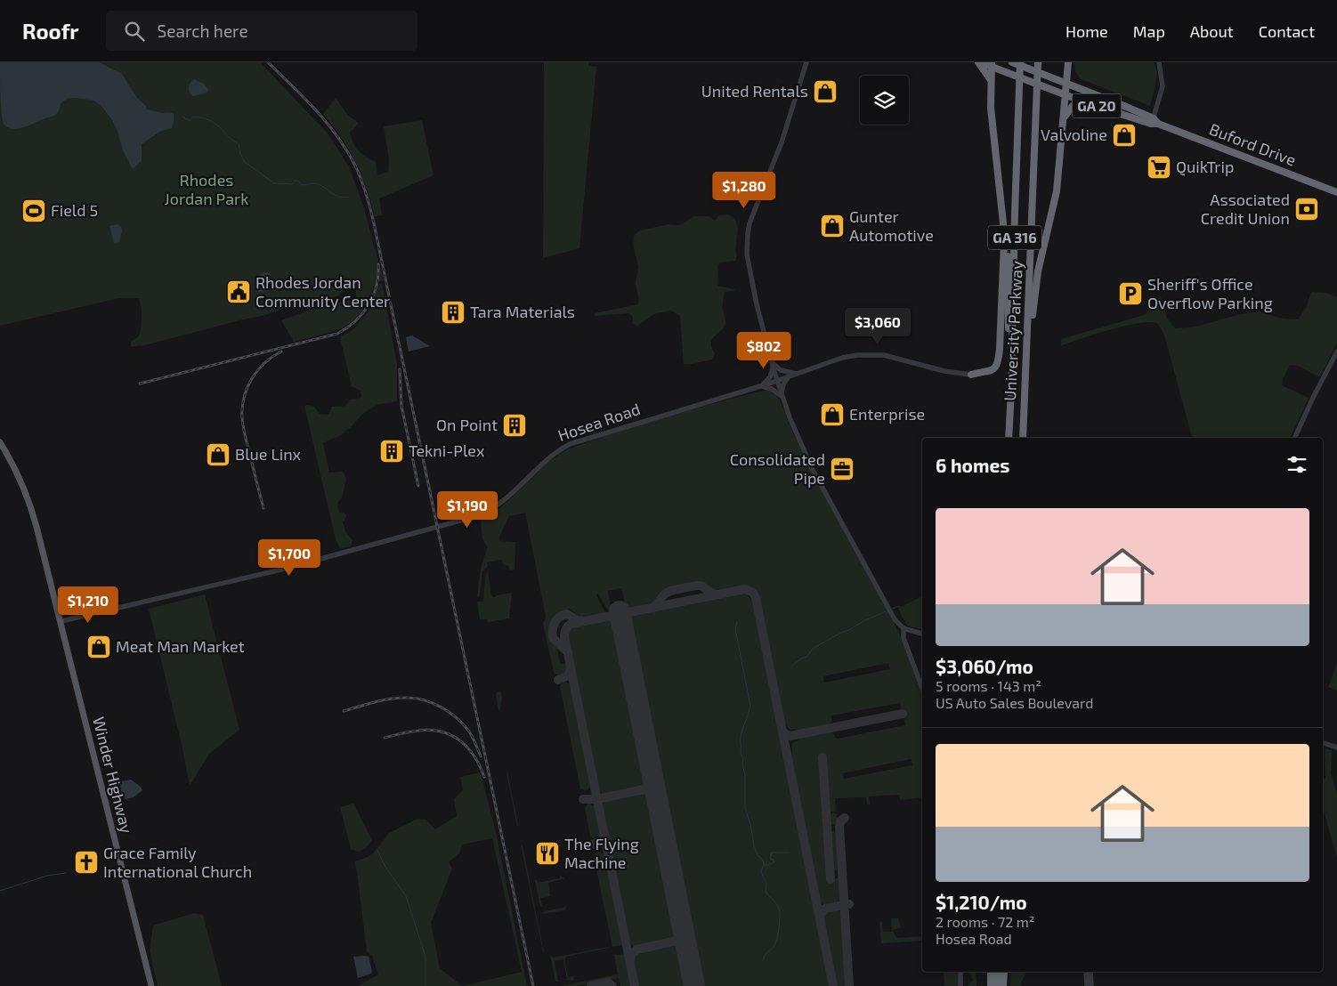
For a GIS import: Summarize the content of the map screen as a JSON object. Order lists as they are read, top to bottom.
{
  "streets": {
    "highway": [
      "GA 20",
      "Buford Drive",
      "GA 316",
      "University Parkway"
    ],
    "main road": ["Winder Highway"],
    "street": ["Hosea Road"]
  },
  "crossings": [
    ["Hosea Road", "Winder Highway"]
  ],
  "parks": ["Rhodes Jordan Park"],
  "places": {
    "shop": [
      "United Rentals",
      "Valvoline",
      "Gunter Automotive",
      "Enterprise",
      "Blue Linx",
      "Meat Man Market"
    ],
    "supermarket": ["QuikTrip"],
    "bank": ["Associated Credit Union"],
    "sports": ["Field 5"],
    "public building": ["Rhodes Jordan Community Center"],
    "parking": ["Sheriff's Office Overflow Parking"],
    "building": ["Tara Materials", "On Point", "Tekni-Plex"],
    "office": ["Consolidated Pipe"],
    "restaurant": ["The Flying Machine"],
    "church": ["Grace Family International Church"]
  },
  "page": {
    "header": "Roofr",
    "search": "Search here",
    "nav": [
      "Home",
      "Map",
      "About",
      "Contact"
    ],
    "price": [
      "$1,280",
      "$3,060",
      "$802",
      "$1,190",
      "$1,700",
      "$1,210"
    ],
    "heading": "6 homes",
    "list": [
      {
        "name": "$3,060/mo",
        "note": "5 rooms · 143 m² · US Auto Sales Boulevard"
      },
      {
        "name": "$1,210/mo",
        "note": "2 rooms · 72 m² · Hosea Road"
      }
    ]
  }
}
